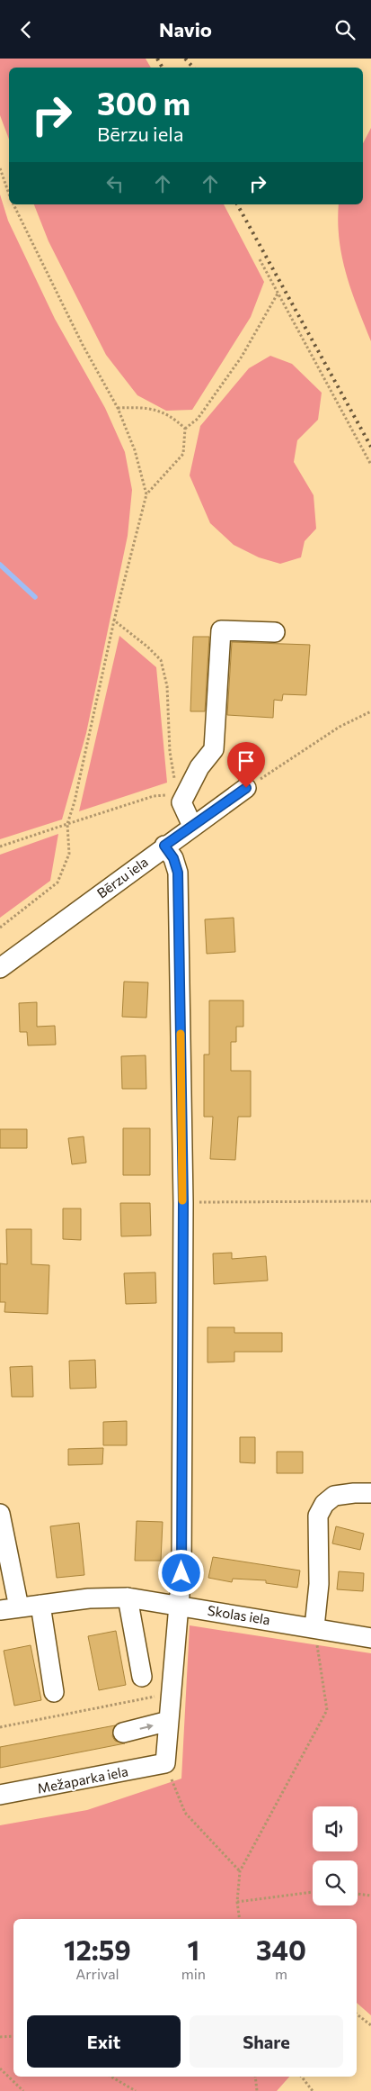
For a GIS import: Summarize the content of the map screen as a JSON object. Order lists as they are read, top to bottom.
{
  "streets": {
    "street": ["Bērzu iela", "Skolas iela", "Mežaparka iela"]
  },
  "page": {
    "header": "Navio",
    "turn": ["300 m", "Bērzu iela"],
    "eta": [
      "12:59",
      "Arrival",
      "1",
      "min",
      "340",
      "m"
    ],
    "buttons": ["Exit", "Share"]
  }
}
